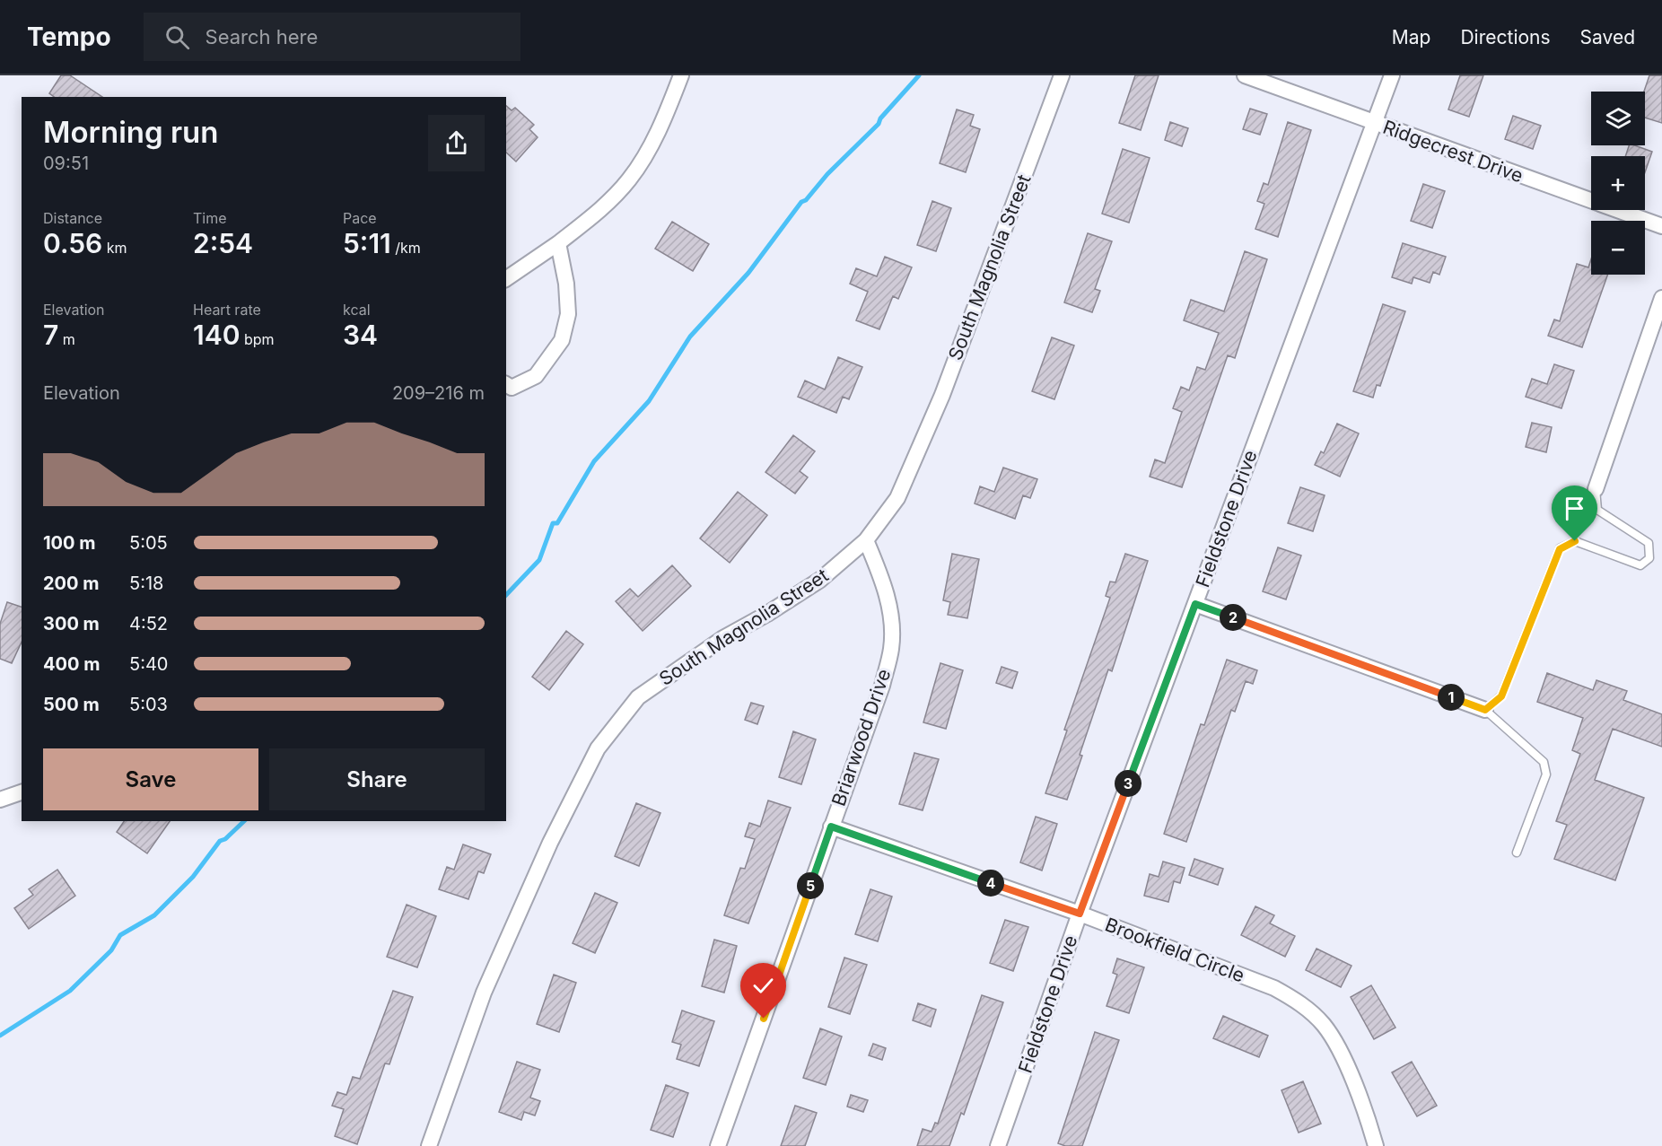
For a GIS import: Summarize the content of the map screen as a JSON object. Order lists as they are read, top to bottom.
{
  "streets": {
    "street": [
      "Ridgecrest Drive",
      "South Magnolia Street",
      "Fieldstone Drive",
      "Briarwood Drive",
      "Brookfield Circle"
    ]
  },
  "crossings": [
    ["Ridgecrest Drive", "Fieldstone Drive"],
    ["South Magnolia Street", "Briarwood Drive"],
    ["Fieldstone Drive", "Brookfield Circle"],
    ["Briarwood Drive", "Brookfield Circle"]
  ],
  "page": {
    "header": "Tempo",
    "search": "Search here",
    "nav": ["Map", "Directions", "Saved"],
    "map_buttons": ["+", "−"],
    "heading": ["Morning run", "09:51"],
    "stats": [
      ["Distance", "0.56 km"],
      ["Time", "2:54"],
      ["Pace", "5:11 /km"],
      ["Elevation", "7 m"],
      ["Heart rate", "140 bpm"],
      ["kcal", "34"]
    ],
    "chart": ["Elevation", "209–216 m"],
    "list": [
      {
        "name": "100 m",
        "note": "5:05"
      },
      {
        "name": "200 m",
        "note": "5:18"
      },
      {
        "name": "300 m",
        "note": "4:52"
      },
      {
        "name": "400 m",
        "note": "5:40"
      },
      {
        "name": "500 m",
        "note": "5:03"
      }
    ],
    "pins": [
      "2",
      "1",
      "3",
      "4",
      "5"
    ],
    "buttons": ["Save", "Share"]
  }
}
